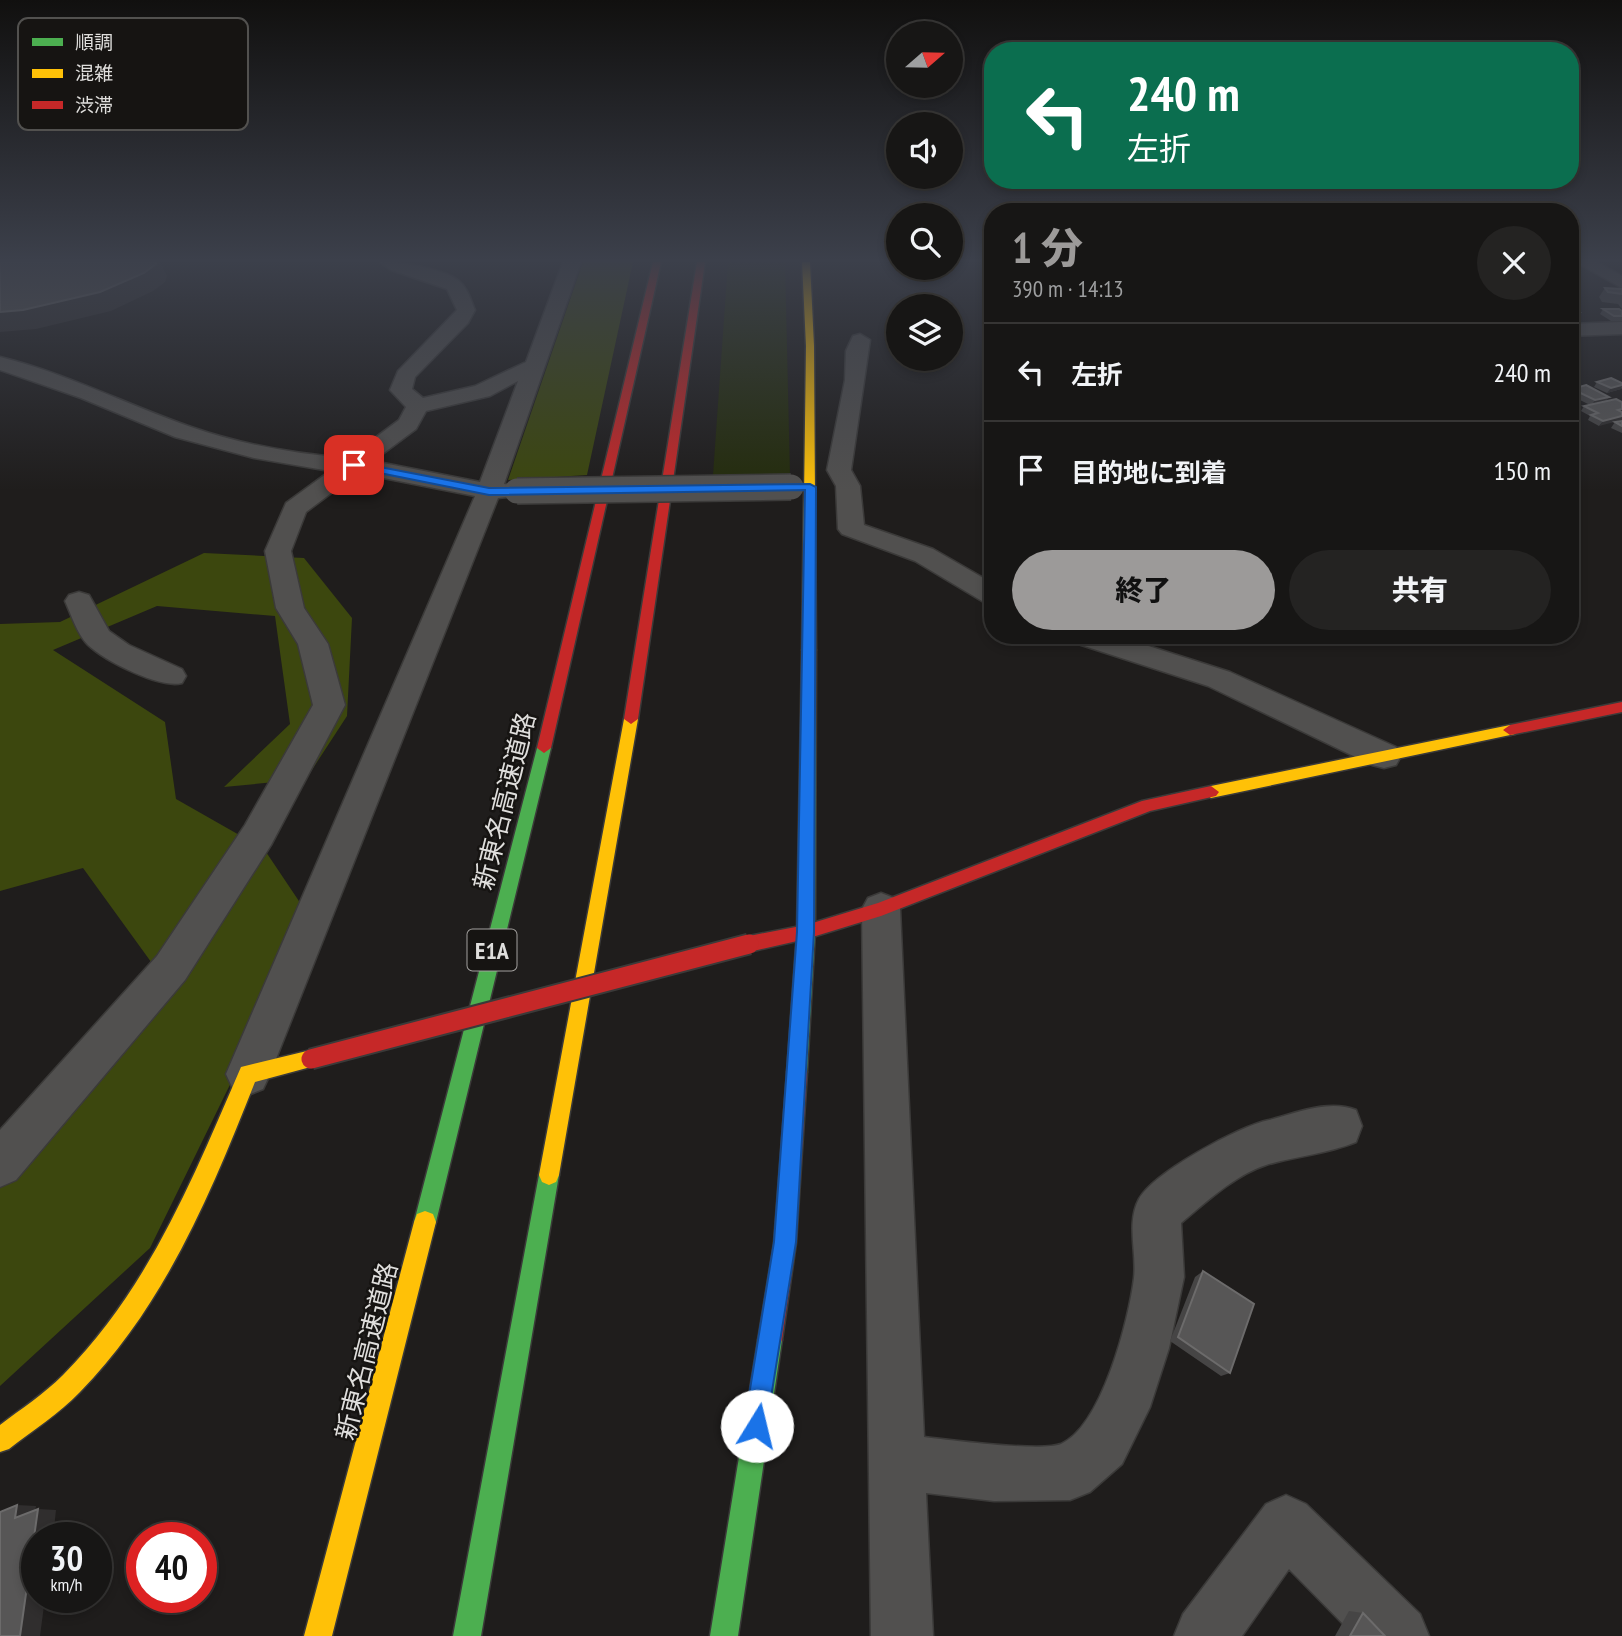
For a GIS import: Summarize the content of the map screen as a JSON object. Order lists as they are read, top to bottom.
{
  "streets": {
    "main road": ["新東名高速道路", "E1A"]
  },
  "legend": ["順調", "混雑", "渋滞"],
  "north": "right",
  "page": {
    "turn": ["240 m", "左折"],
    "heading": ["1 分", "390 m · 14:13"],
    "list": [
      {
        "name": "左折",
        "value": "240 m"
      },
      {
        "name": "目的地に到着",
        "value": "150 m"
      }
    ],
    "buttons": ["終了", "共有"],
    "speed": "30 km/h",
    "limit": "40"
  }
}
